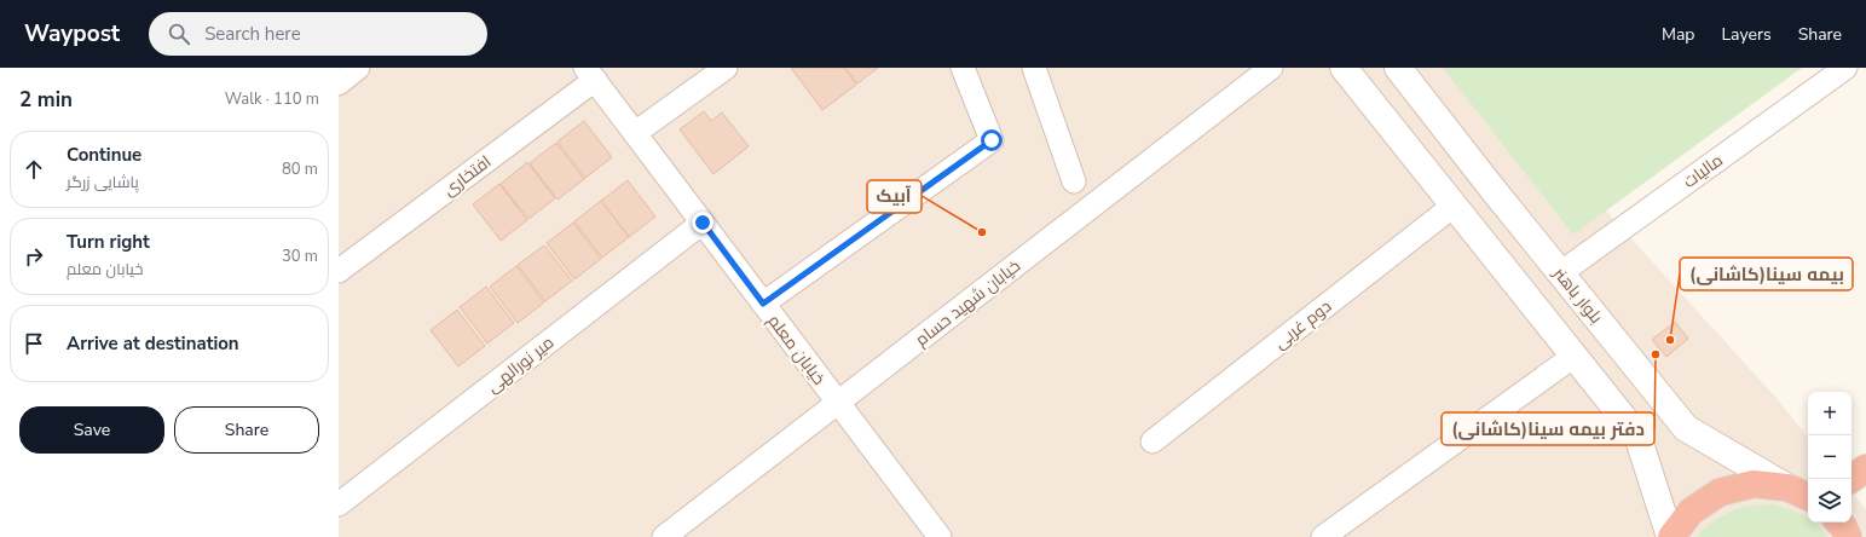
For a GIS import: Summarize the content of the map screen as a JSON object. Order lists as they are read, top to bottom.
{
  "streets": {
    "street": [
      "مالیات",
      "افتخاری",
      "بلوار باهنر",
      "خیابان شهید حسام",
      "دوم غربی",
      "خیابان معلم",
      "میر نورالهی"
    ]
  },
  "crossings": [
    ["مالیات", "بلوار باهنر"],
    ["افتخاری", "خیابان معلم"],
    ["خیابان شهید حسام", "خیابان معلم"],
    ["خیابان معلم", "میر نورالهی"]
  ],
  "places": ["آبیک", "بیمه سینا(کاشانی)", "دفتر بیمه سینا(کاشانی)"],
  "page": {
    "header": "Waypost",
    "search": "Search here",
    "nav": ["Map", "Layers", "Share"],
    "heading": ["2 min", "Walk · 110 m"],
    "list": [
      ["Continue", "پاشایی زرگر", "80 m"],
      ["Turn right", "خیابان معلم", "30 m"],
      "Arrive at destination"
    ],
    "buttons": ["Save", "Share"],
    "map_buttons": ["+", "−"]
  }
}
